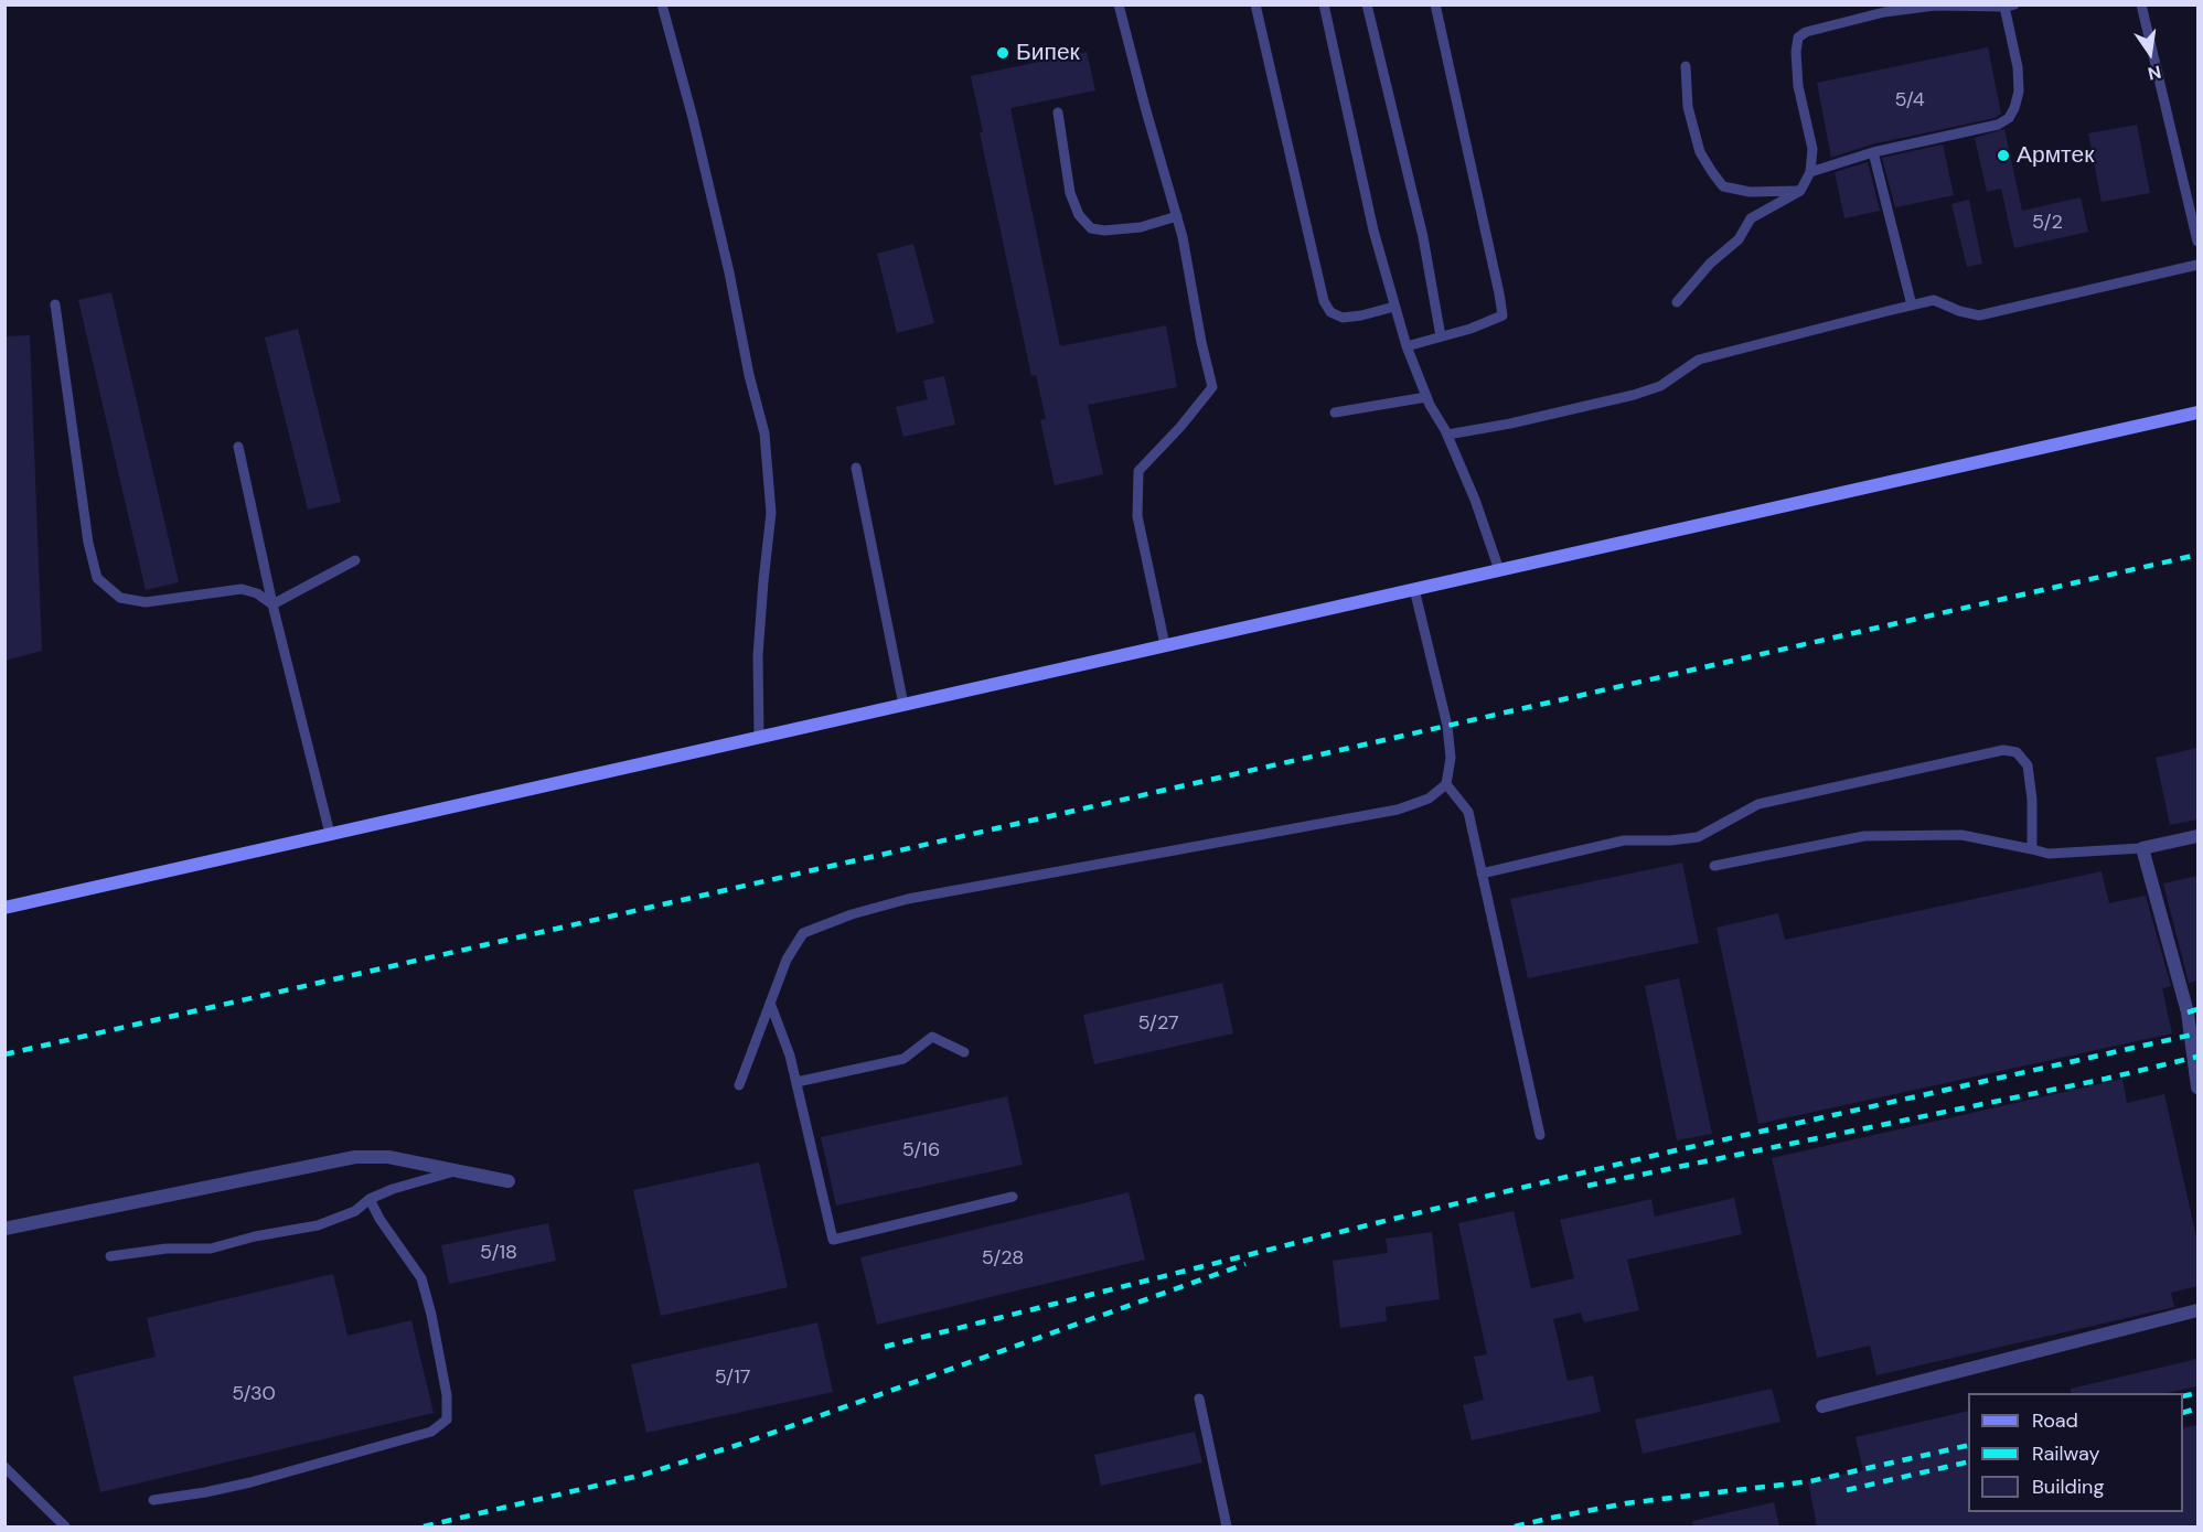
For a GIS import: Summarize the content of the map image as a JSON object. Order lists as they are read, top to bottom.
{
  "places": ["Бипек", "Армтек"],
  "house_numbers": [
    "5/4",
    "5/2",
    "5/27",
    "5/16",
    "5/18",
    "5/28",
    "5/17",
    "5/30"
  ],
  "legend": ["Road", "Railway", "Building"],
  "north": "bottom"
}
